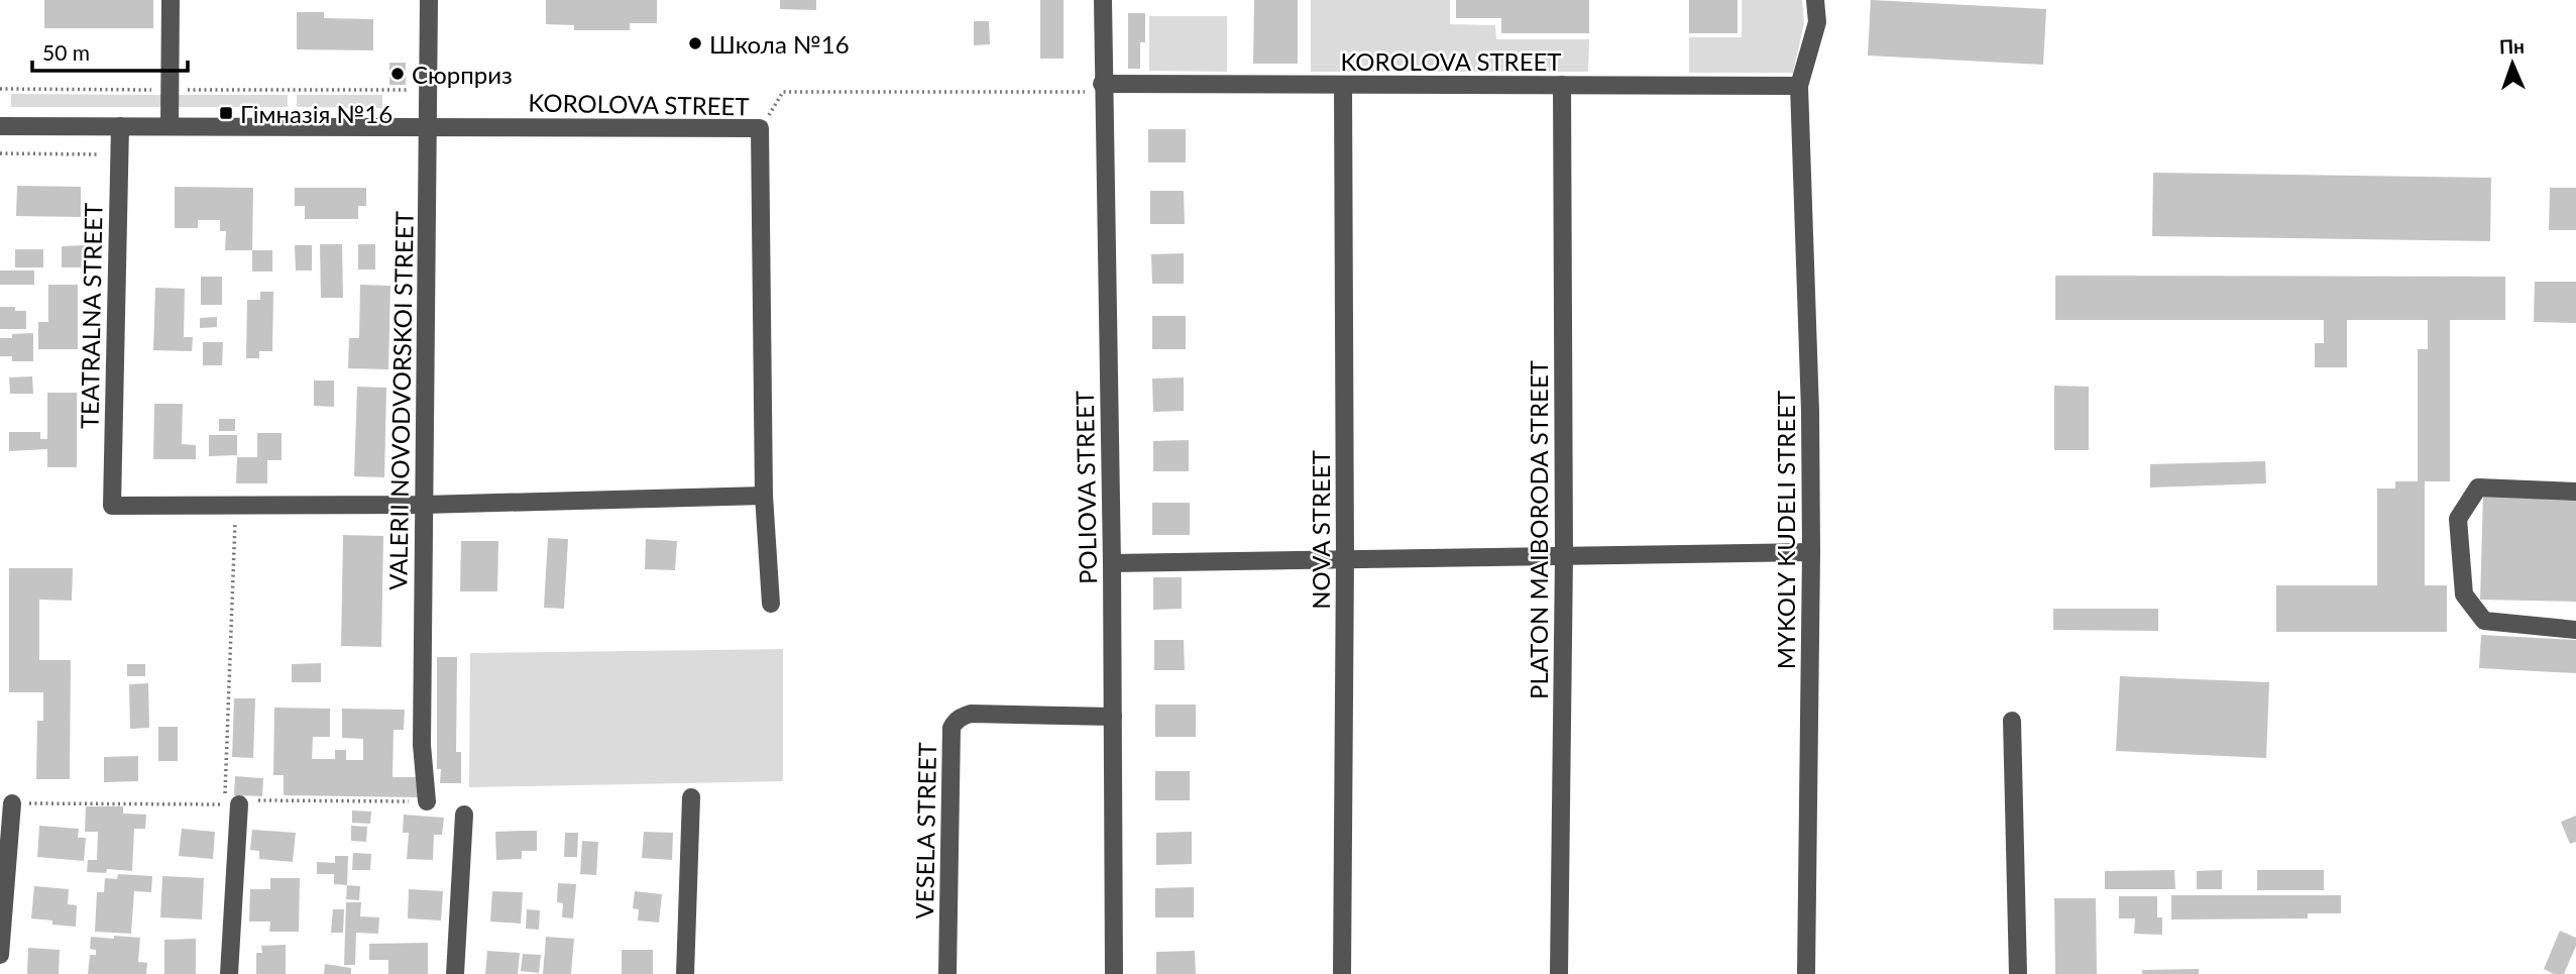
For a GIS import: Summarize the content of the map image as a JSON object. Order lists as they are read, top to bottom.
{
  "streets": {
    "street": [
      "KOROLOVA STREET",
      "TEATRALNA STREET",
      "VALERII NOVODVORSKOI STREET",
      "POLIOVA STREET",
      "NOVA STREET",
      "PLATON MAIBORODA STREET",
      "MYKOLY KUDELI STREET",
      "VESELA STREET"
    ]
  },
  "crossings": [
    ["KOROLOVA STREET", "TEATRALNA STREET"],
    ["KOROLOVA STREET", "VALERII NOVODVORSKOI STREET"],
    ["KOROLOVA STREET", "POLIOVA STREET"],
    ["KOROLOVA STREET", "NOVA STREET"],
    ["KOROLOVA STREET", "PLATON MAIBORODA STREET"],
    ["KOROLOVA STREET", "MYKOLY KUDELI STREET"],
    ["POLIOVA STREET", "VESELA STREET"]
  ],
  "places": {
    "other": ["Школа №16", "Сюрприз"],
    "transit": ["Гімназія №16"]
  },
  "scale_bar": "50 m",
  "north": "top"
}
